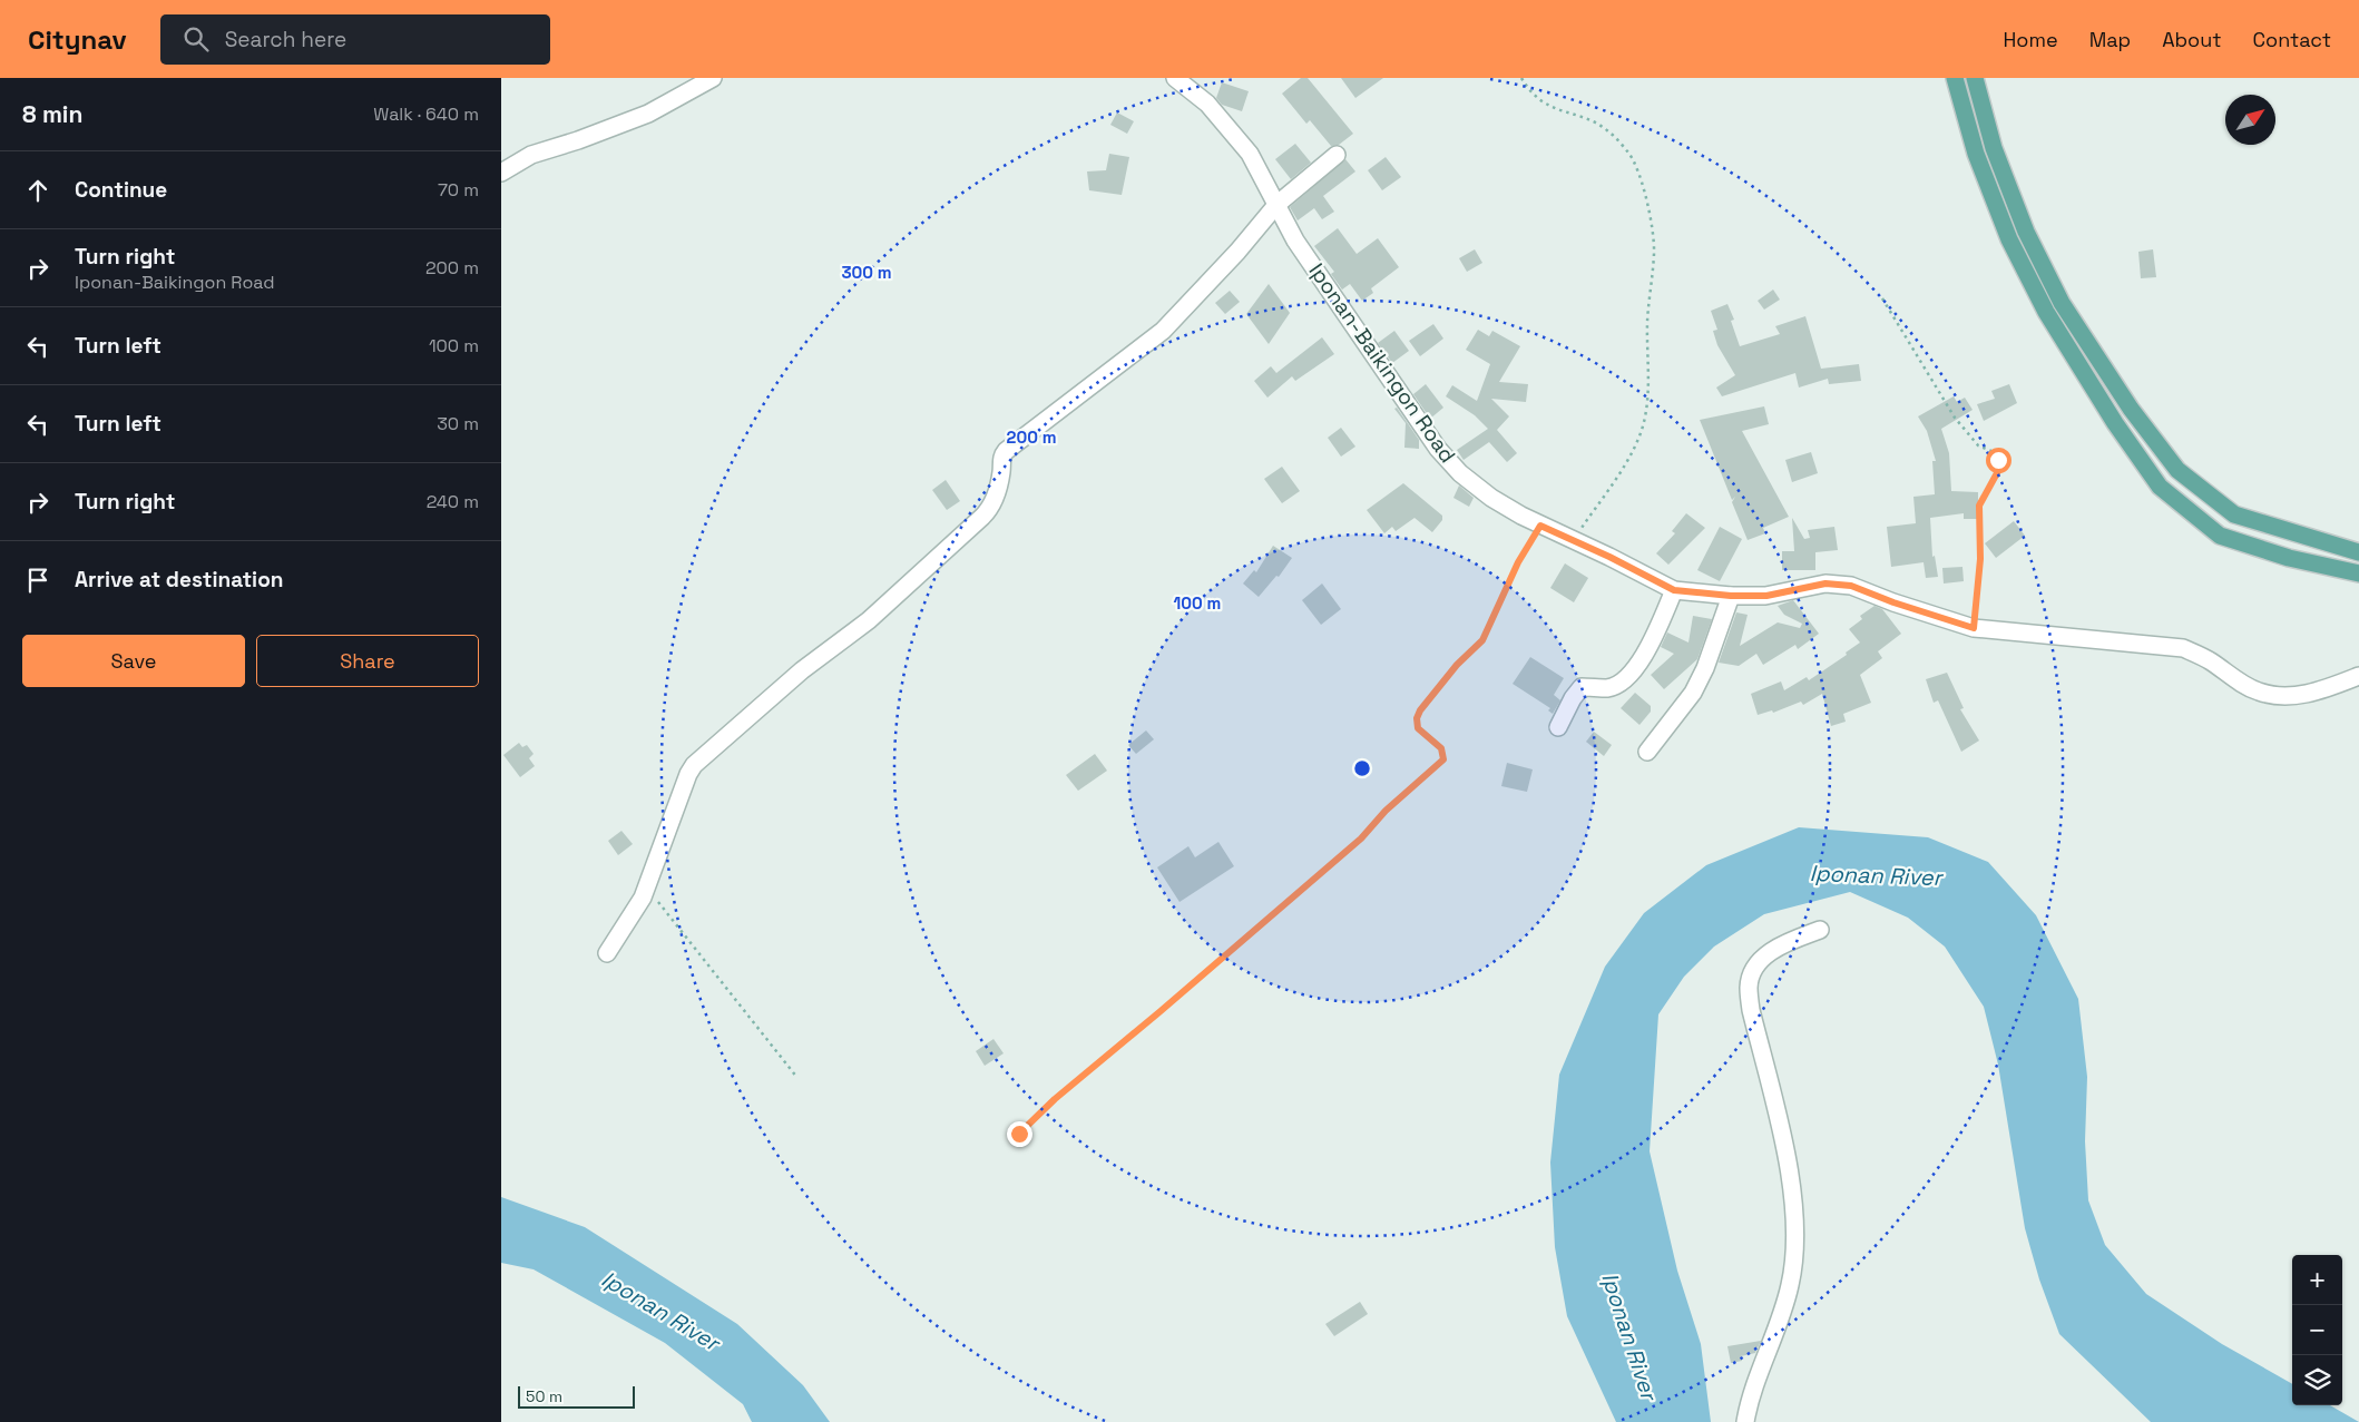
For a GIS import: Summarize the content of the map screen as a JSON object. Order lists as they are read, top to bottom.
{
  "streets": {
    "street": ["Iponan-Baikingon Road"]
  },
  "water": ["Iponan River"],
  "scale_bar": "50 m",
  "north": "top right",
  "page": {
    "header": "Citynav",
    "search": "Search here",
    "nav": [
      "Home",
      "Map",
      "About",
      "Contact"
    ],
    "heading": ["8 min", "Walk · 640 m"],
    "list": [
      ["Continue", "70 m"],
      ["Turn right", "Iponan-Baikingon Road", "200 m"],
      ["Turn left", "100 m"],
      ["Turn left", "30 m"],
      ["Turn right", "240 m"],
      "Arrive at destination"
    ],
    "buttons": ["Save", "Share"],
    "map_buttons": ["+", "−"],
    "scale": "50 m"
  },
  "rings": ["300 m", "200 m", "100 m"]
}
